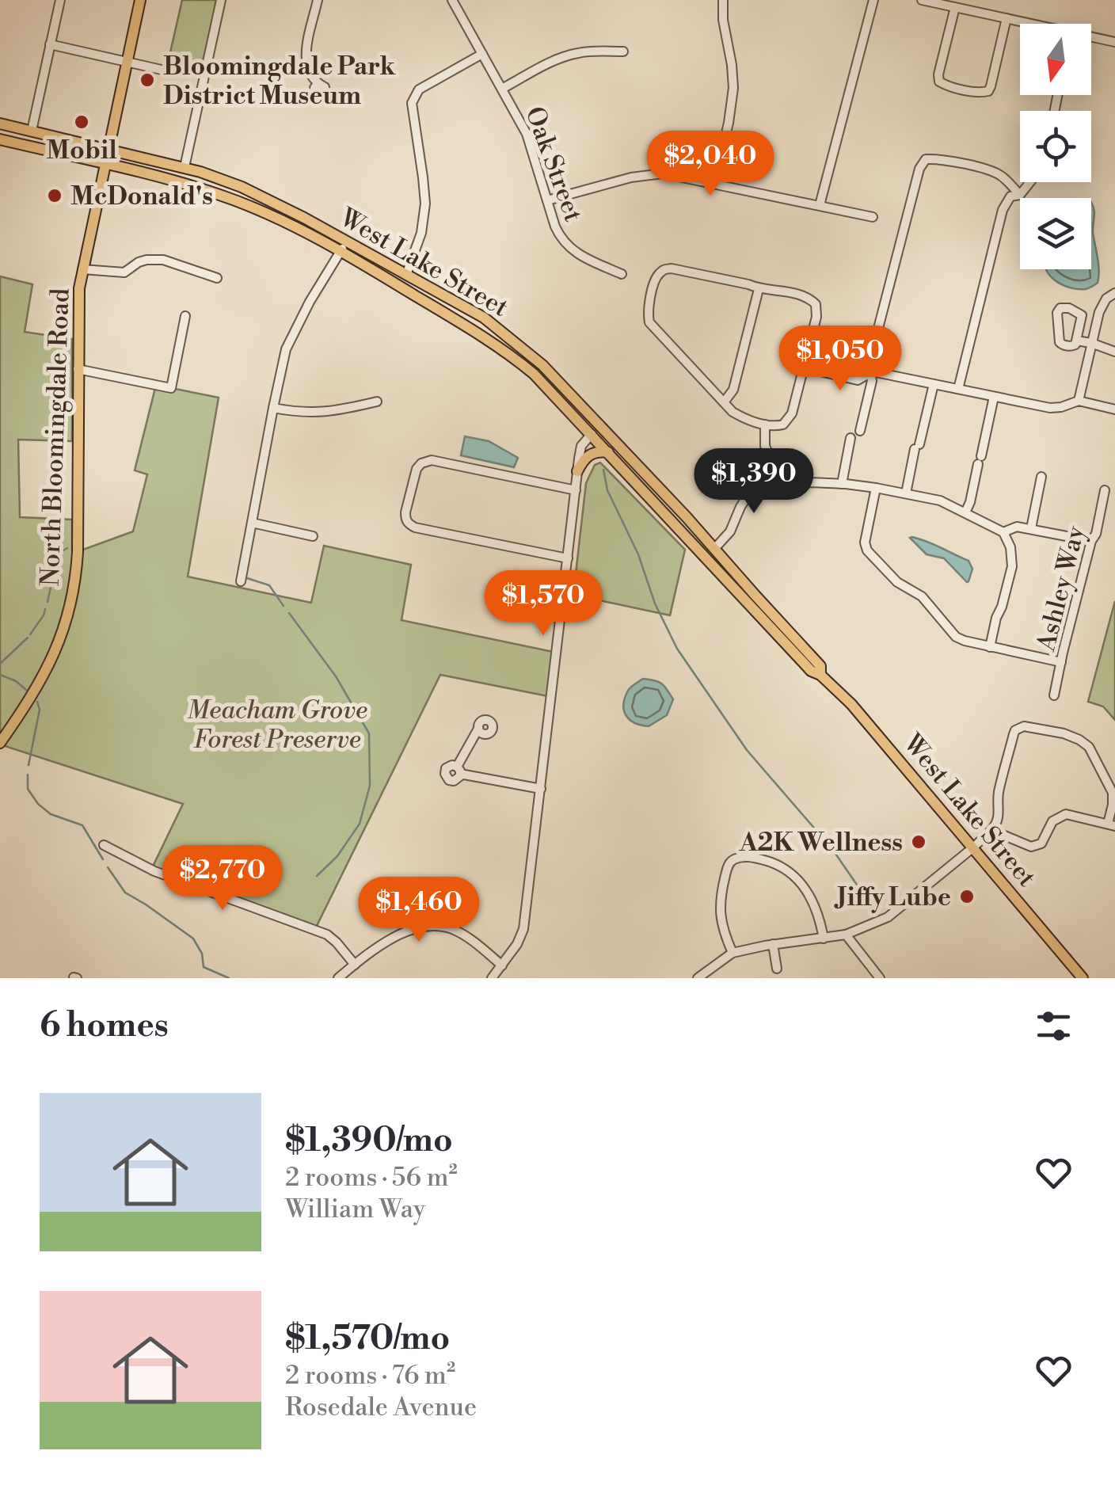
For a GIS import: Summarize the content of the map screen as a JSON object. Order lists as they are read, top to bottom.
{
  "streets": {
    "main road": ["West Lake Street", "North Bloomingdale Road"],
    "street": ["Oak Street", "Ashley Way"]
  },
  "crossings": [
    ["West Lake Street", "North Bloomingdale Road"]
  ],
  "parks": ["Meacham Grove Forest Preserve"],
  "places": [
    "Bloomingdale Park District Museum",
    "Mobil",
    "McDonald's",
    "A2K Wellness",
    "Jiffy Lube"
  ],
  "north": "bottom",
  "page": {
    "price": [
      "$2,040",
      "$1,050",
      "$1,390",
      "$1,570",
      "$2,770",
      "$1,460"
    ],
    "heading": "6 homes",
    "list": [
      {
        "name": "$1,390/mo",
        "note": "2 rooms · 56 m² · William Way"
      },
      {
        "name": "$1,570/mo",
        "note": "2 rooms · 76 m² · Rosedale Avenue"
      }
    ]
  }
}
